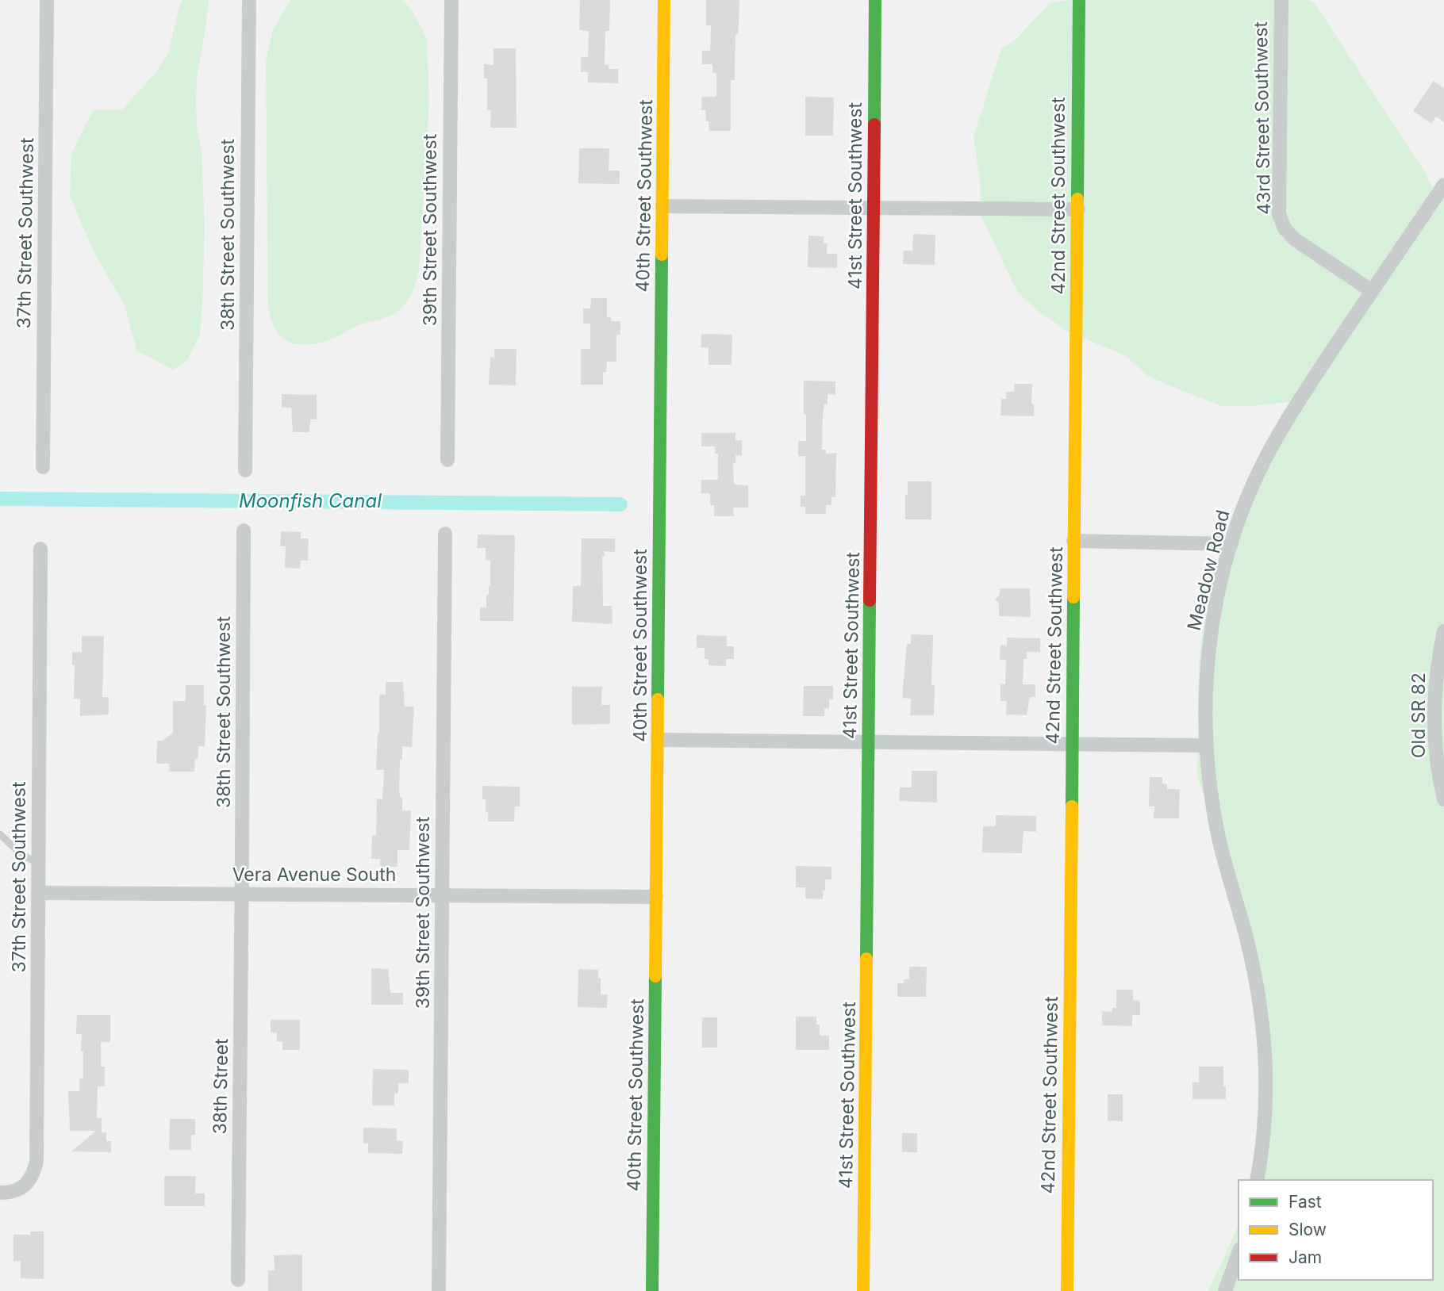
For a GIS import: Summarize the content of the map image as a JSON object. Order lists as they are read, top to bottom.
{
  "streets": {
    "street": [
      "43rd Street Southwest",
      "40th Street Southwest",
      "41st Street Southwest",
      "42nd Street Southwest",
      "39th Street Southwest",
      "37th Street Southwest",
      "38th Street Southwest",
      "Meadow Road",
      "Old SR 82",
      "Vera Avenue South",
      "38th Street"
    ]
  },
  "crossings": [
    ["43rd Street Southwest", "Meadow Road"],
    ["40th Street Southwest", "Vera Avenue South"],
    ["39th Street Southwest", "Vera Avenue South"],
    ["37th Street Southwest", "Vera Avenue South"],
    ["38th Street Southwest", "Vera Avenue South"],
    ["38th Street Southwest", "38th Street"],
    ["Vera Avenue South", "38th Street"]
  ],
  "water": ["Moonfish Canal"],
  "legend": ["Fast", "Slow", "Jam"]
}
